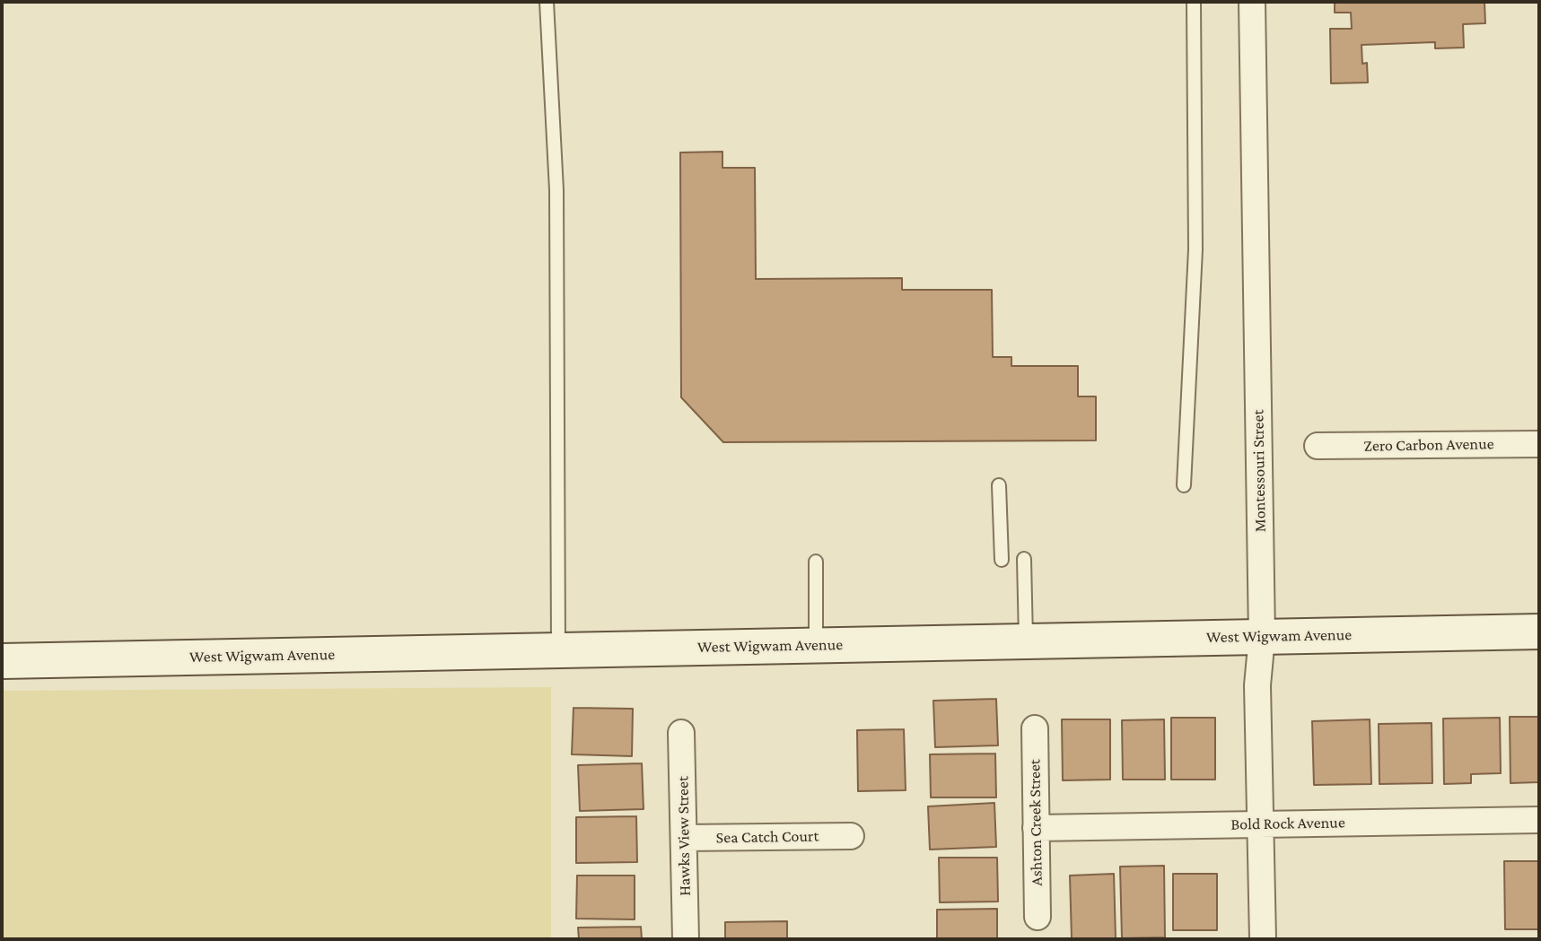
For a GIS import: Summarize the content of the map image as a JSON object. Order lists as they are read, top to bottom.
{
  "streets": {
    "street": [
      "Zero Carbon Avenue",
      "Montessouri Street",
      "West Wigwam Avenue",
      "Ashton Creek Street",
      "Bold Rock Avenue",
      "Hawks View Street",
      "Sea Catch Court"
    ]
  },
  "crossings": [
    ["Montessouri Street", "West Wigwam Avenue"],
    ["Montessouri Street", "Bold Rock Avenue"],
    ["Ashton Creek Street", "Bold Rock Avenue"],
    ["Hawks View Street", "Sea Catch Court"]
  ]
}
